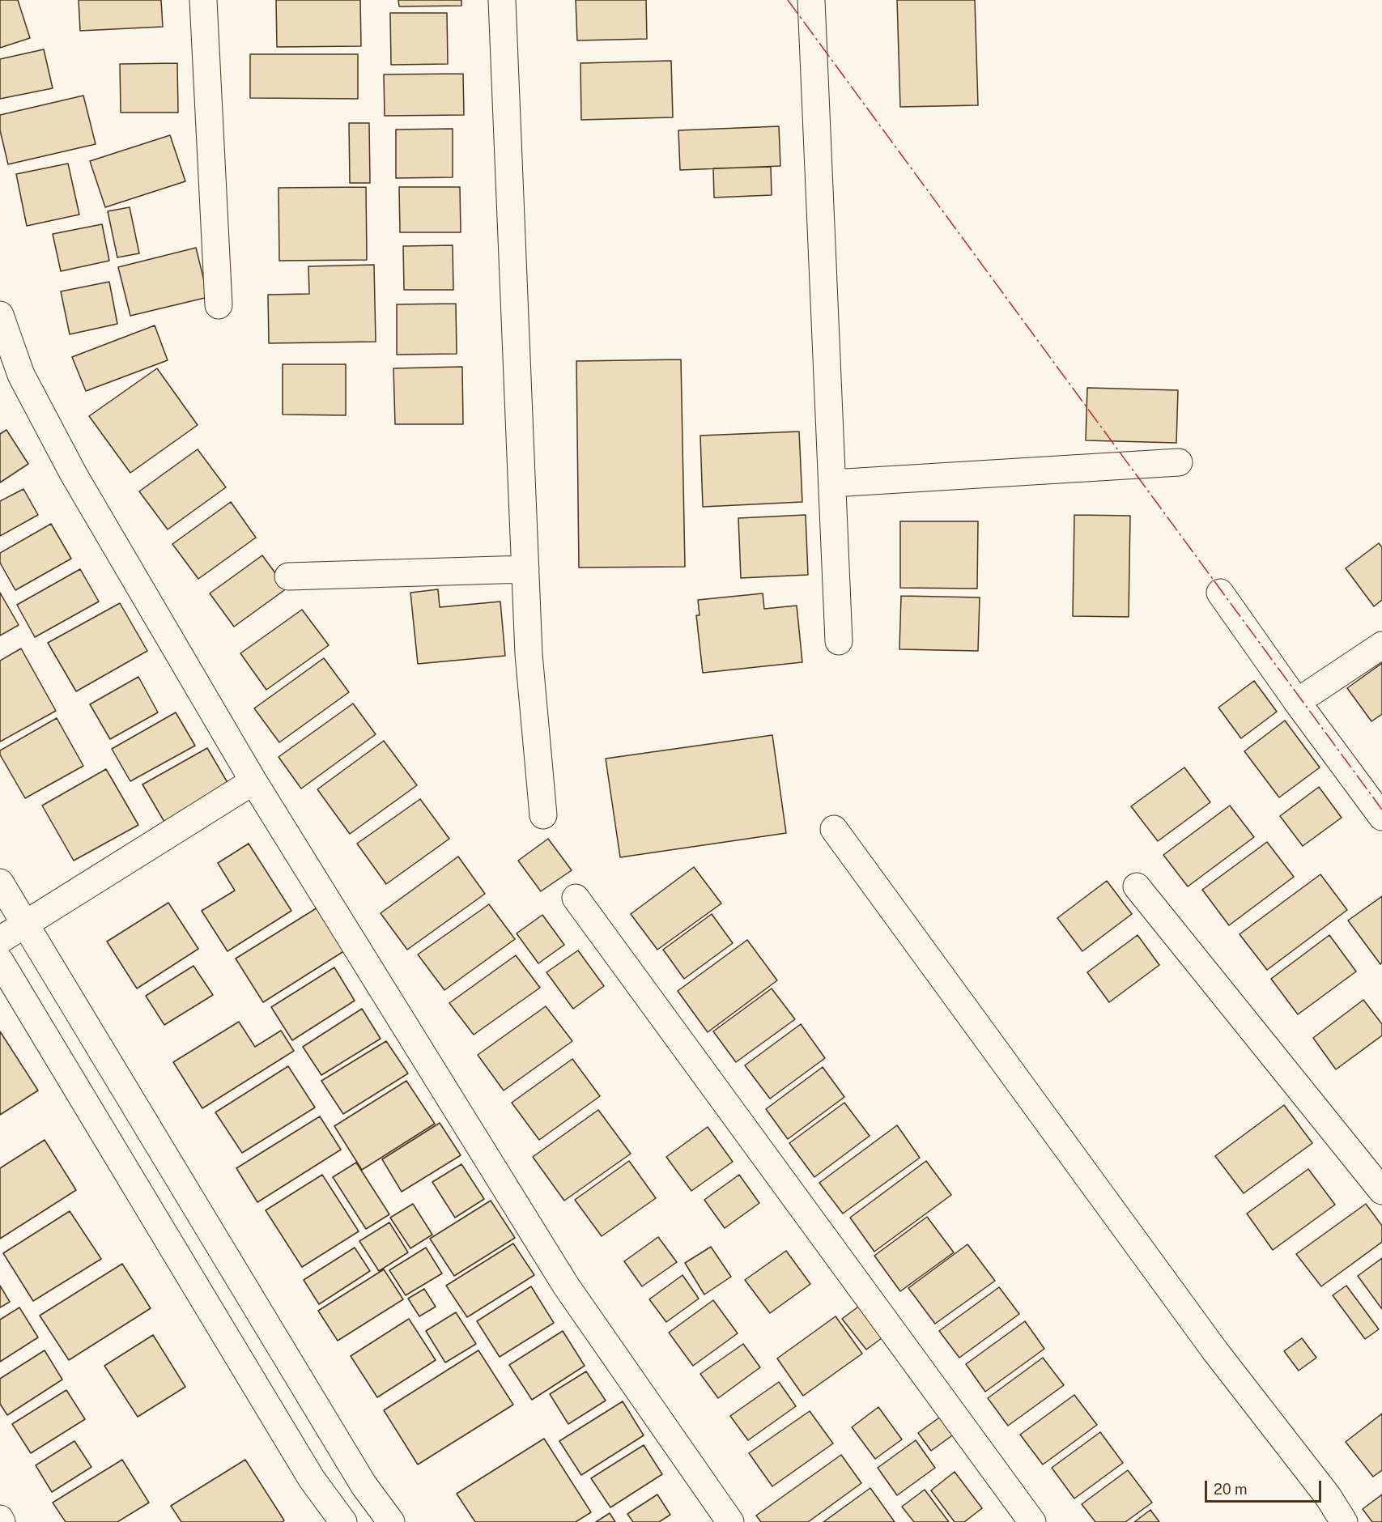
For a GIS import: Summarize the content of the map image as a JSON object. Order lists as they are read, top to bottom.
{
  "scale_bar": "20 m"
}
